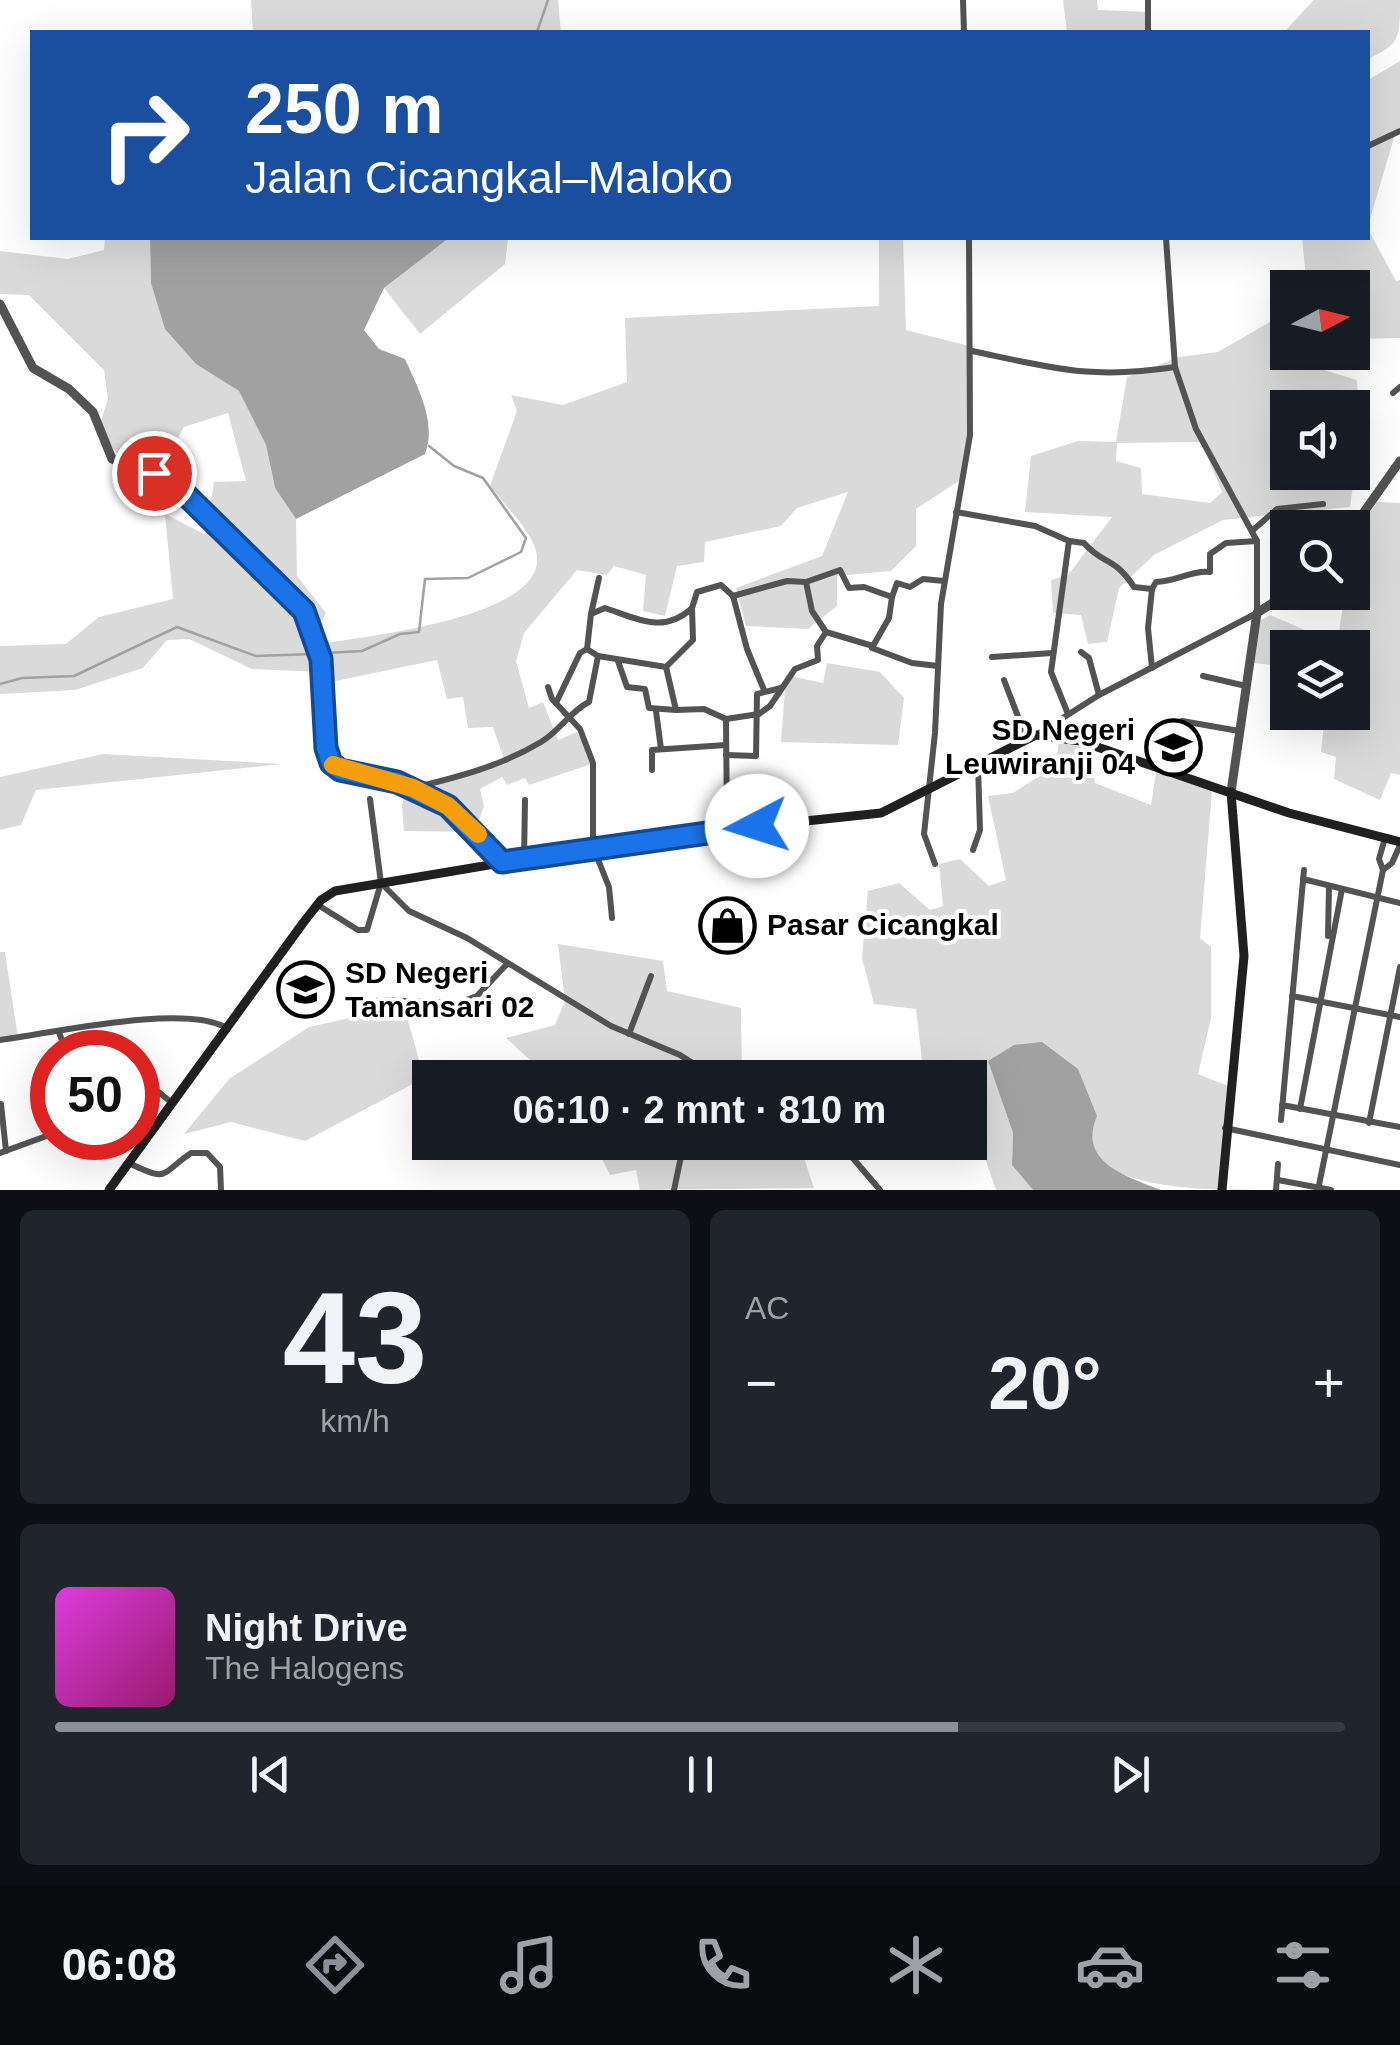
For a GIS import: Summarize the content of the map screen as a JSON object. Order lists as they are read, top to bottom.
{
  "places": {
    "school or university": ["SD Negeri Leuwiranji 04", "SD Negeri Tamansari 02"],
    "shop": ["Pasar Cicangkal"]
  },
  "north": "right",
  "page": {
    "turn": ["250 m", "Jalan Cicangkal–Maloko"],
    "limit": "50",
    "trip": "06:10 · 2 mnt · 810 m",
    "tile": [
      ["43", "km/h"],
      "AC"
    ],
    "heat": ["−", "20°", "+"],
    "song": ["Night Drive", "The Halogens"],
    "tabs": "06:08"
  }
}
